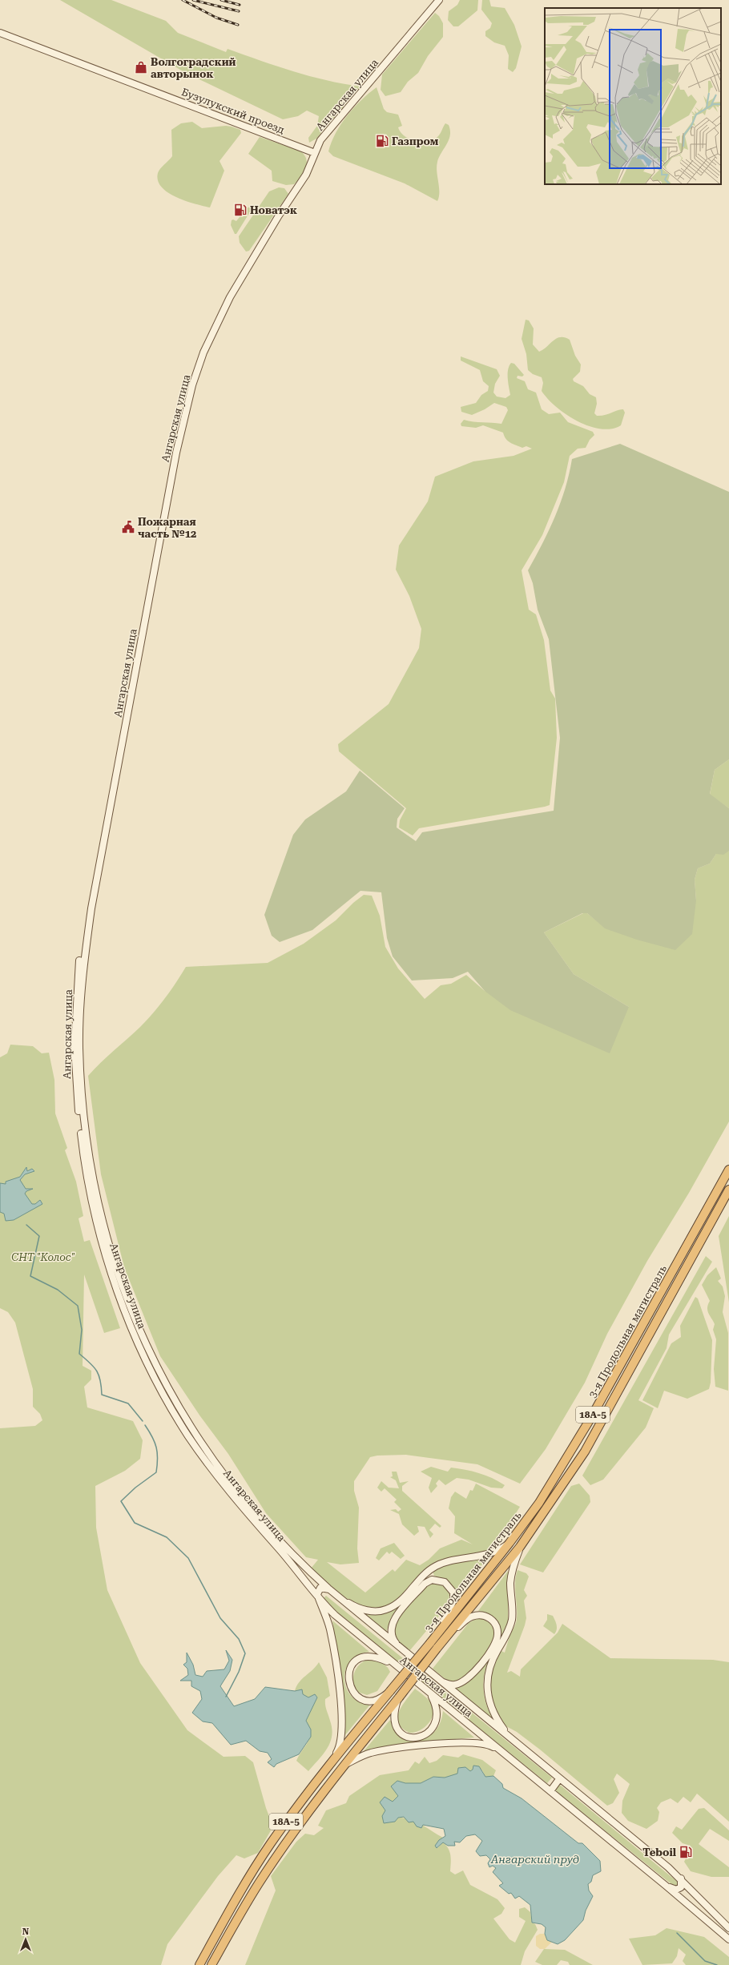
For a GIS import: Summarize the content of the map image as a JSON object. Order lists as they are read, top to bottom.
{
  "streets": {
    "highway": ["3-я Продольная магистраль", "18А-5"],
    "main road": ["Ангарская улица", "Бузулукский проезд"]
  },
  "crossings": [
    ["Ангарская улица", "Бузулукский проезд"]
  ],
  "water": ["Ангарский пруд"],
  "parks": ["СНТ \"Колос\""],
  "places": {
    "shop": ["Волгоградский авторынок"],
    "fuel station": ["Газпром", "Новатэк", "Teboil"],
    "public building": ["Пожарная часть №12"]
  },
  "north": "top"
}
